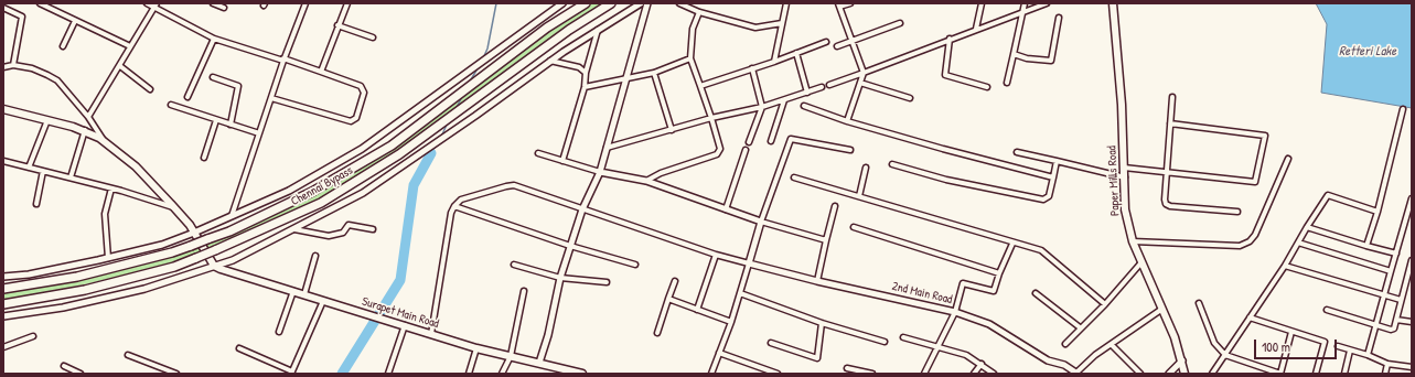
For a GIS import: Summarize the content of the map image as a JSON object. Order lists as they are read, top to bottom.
{
  "streets": {
    "highway": ["Chennai Bypass"],
    "main road": ["Paper Mills Road", "Surapet Main Road"],
    "street": ["2nd Main Road"]
  },
  "water": ["Retteri Lake"],
  "scale_bar": "100 m"
}
